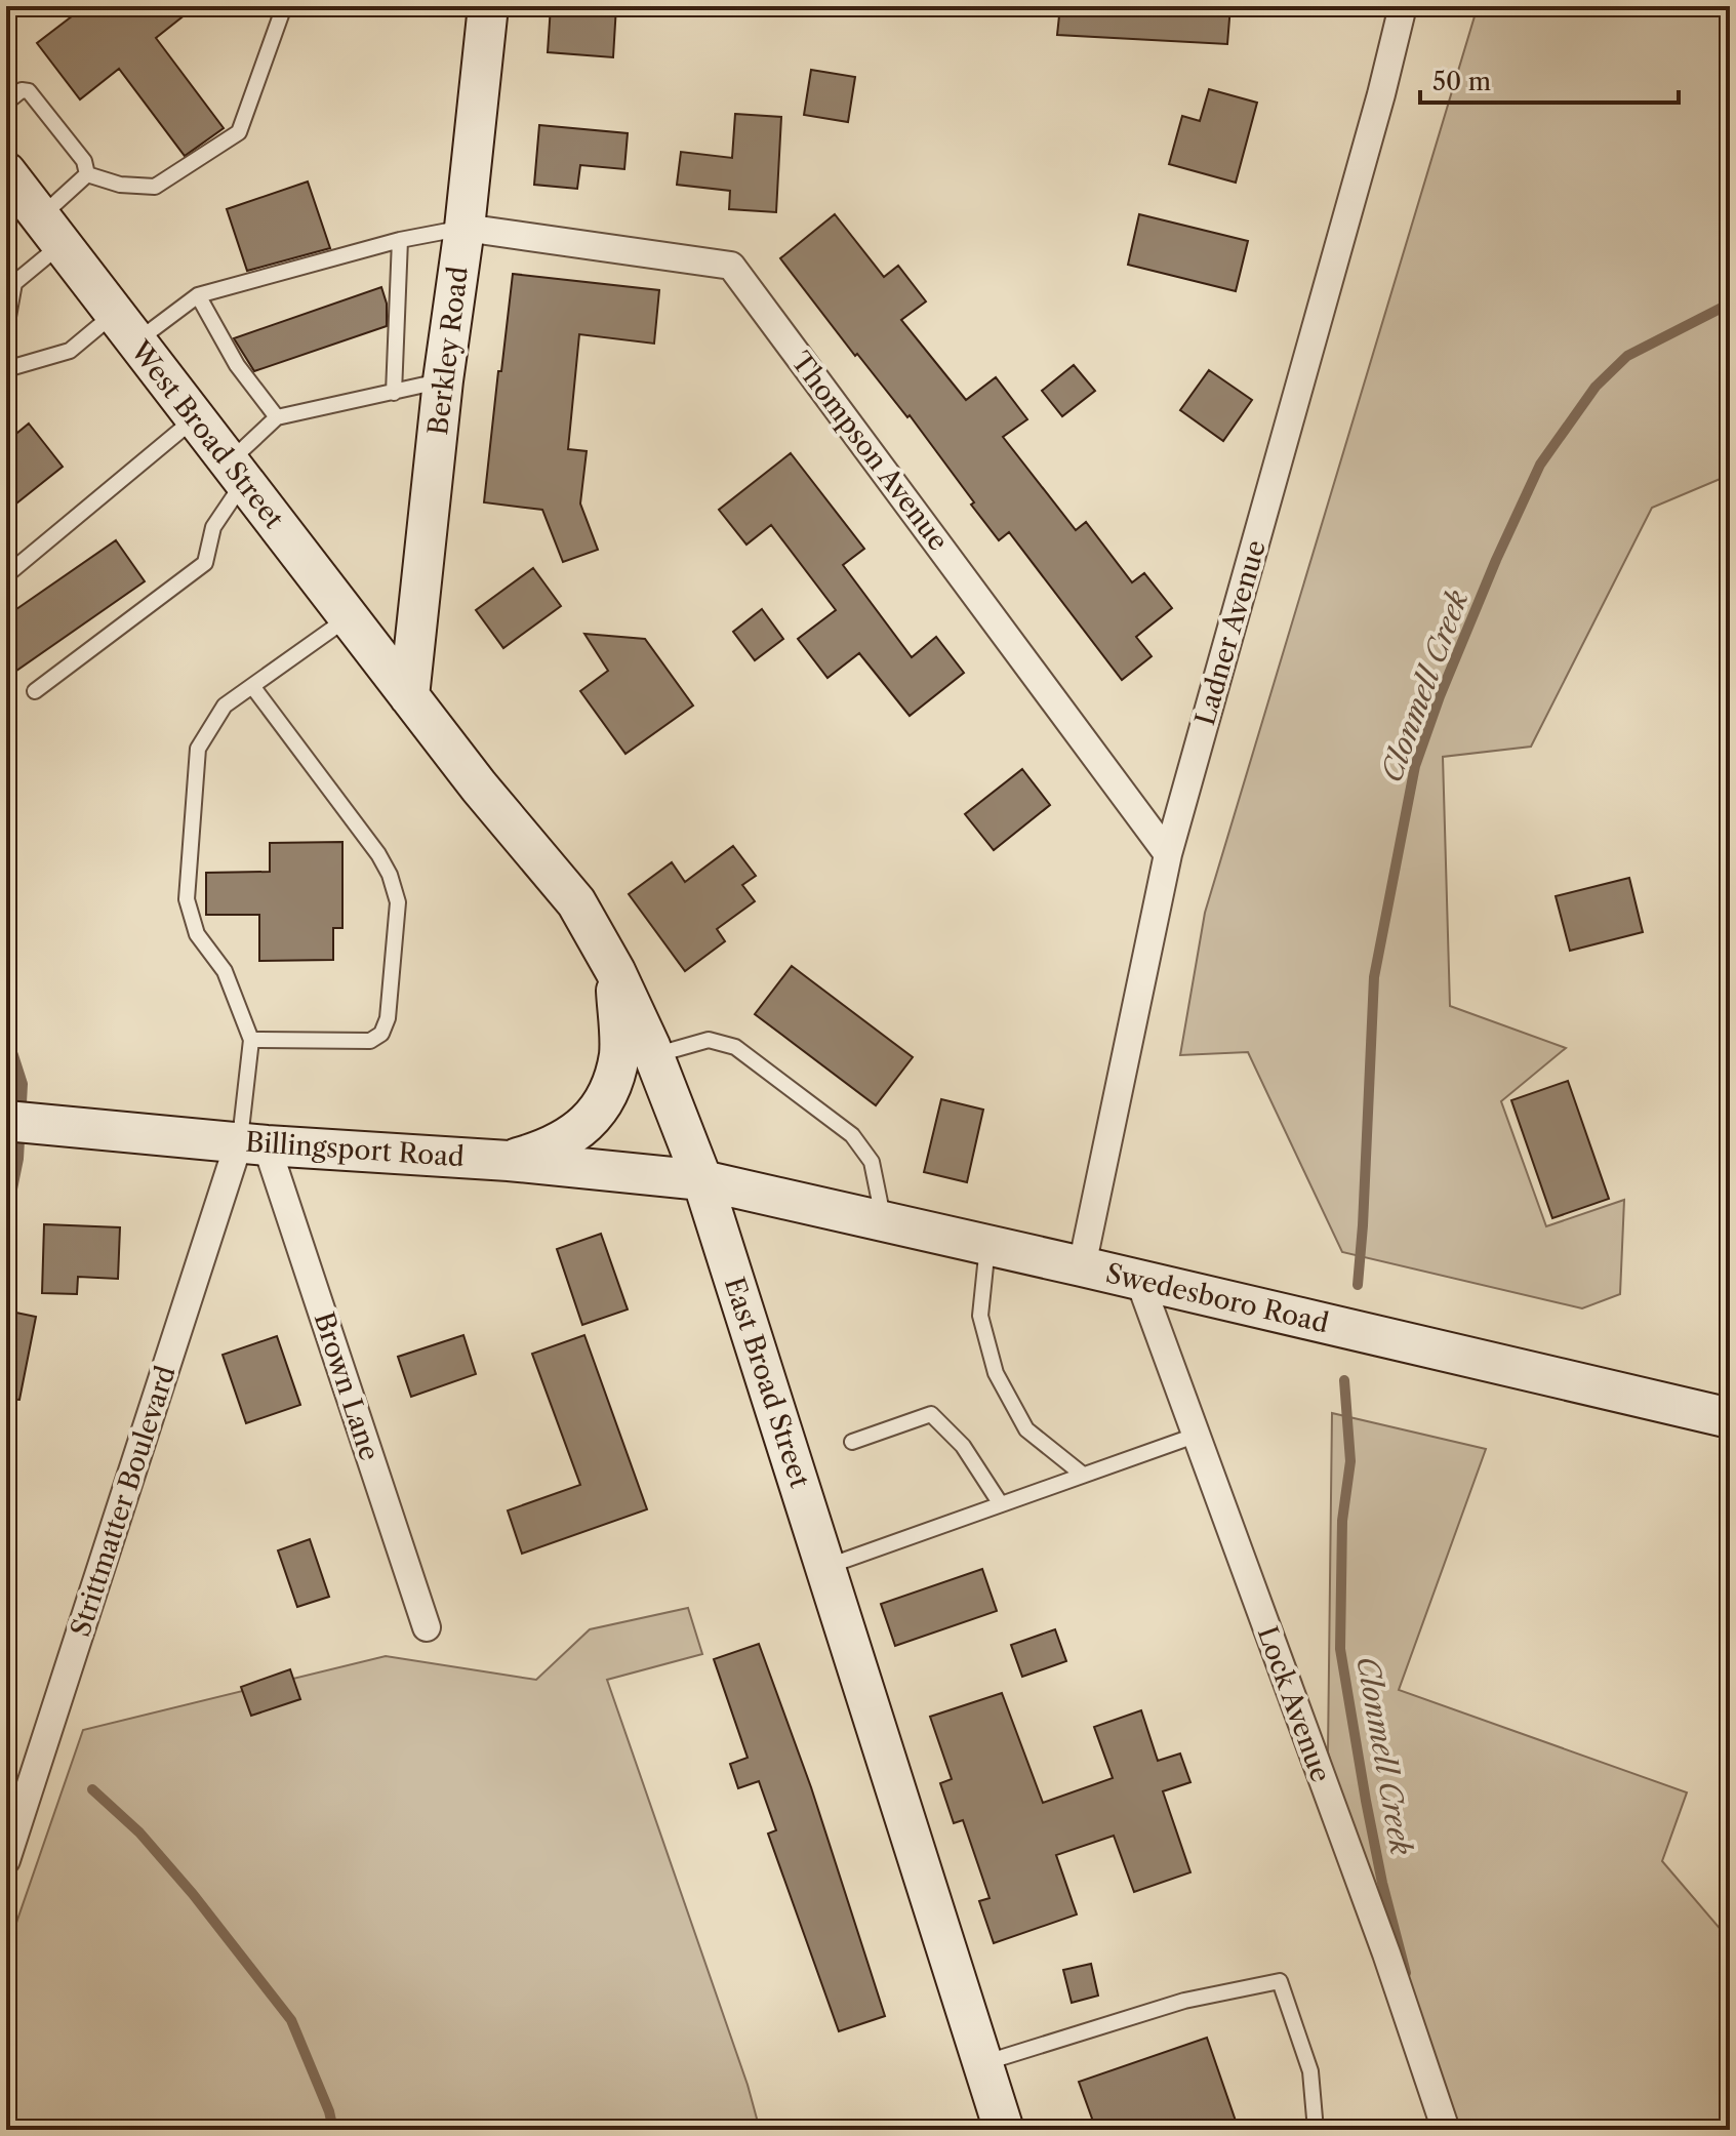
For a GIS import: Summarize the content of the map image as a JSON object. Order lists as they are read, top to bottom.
{
  "streets": {
    "main road": [
      "Berkley Road",
      "West Broad Street",
      "Billingsport Road",
      "Swedesboro Road",
      "East Broad Street"
    ],
    "street": [
      "Thompson Avenue",
      "Ladner Avenue",
      "Brown Lane",
      "Strittmatter Boulevard",
      "Lock Avenue"
    ]
  },
  "crossings": [
    ["Berkley Road", "West Broad Street"],
    ["Berkley Road", "Thompson Avenue"],
    ["Berkley Road", "East Broad Street"],
    ["West Broad Street", "East Broad Street"],
    ["Thompson Avenue", "Ladner Avenue"],
    ["Ladner Avenue", "Swedesboro Road"],
    ["Billingsport Road", "Swedesboro Road"],
    ["Billingsport Road", "East Broad Street"],
    ["Billingsport Road", "Brown Lane"],
    ["Billingsport Road", "Strittmatter Boulevard"],
    ["Swedesboro Road", "East Broad Street"],
    ["Swedesboro Road", "Lock Avenue"],
    ["Brown Lane", "Strittmatter Boulevard"]
  ],
  "water": ["Clonmell Creek"],
  "scale_bar": "50 m"
}
